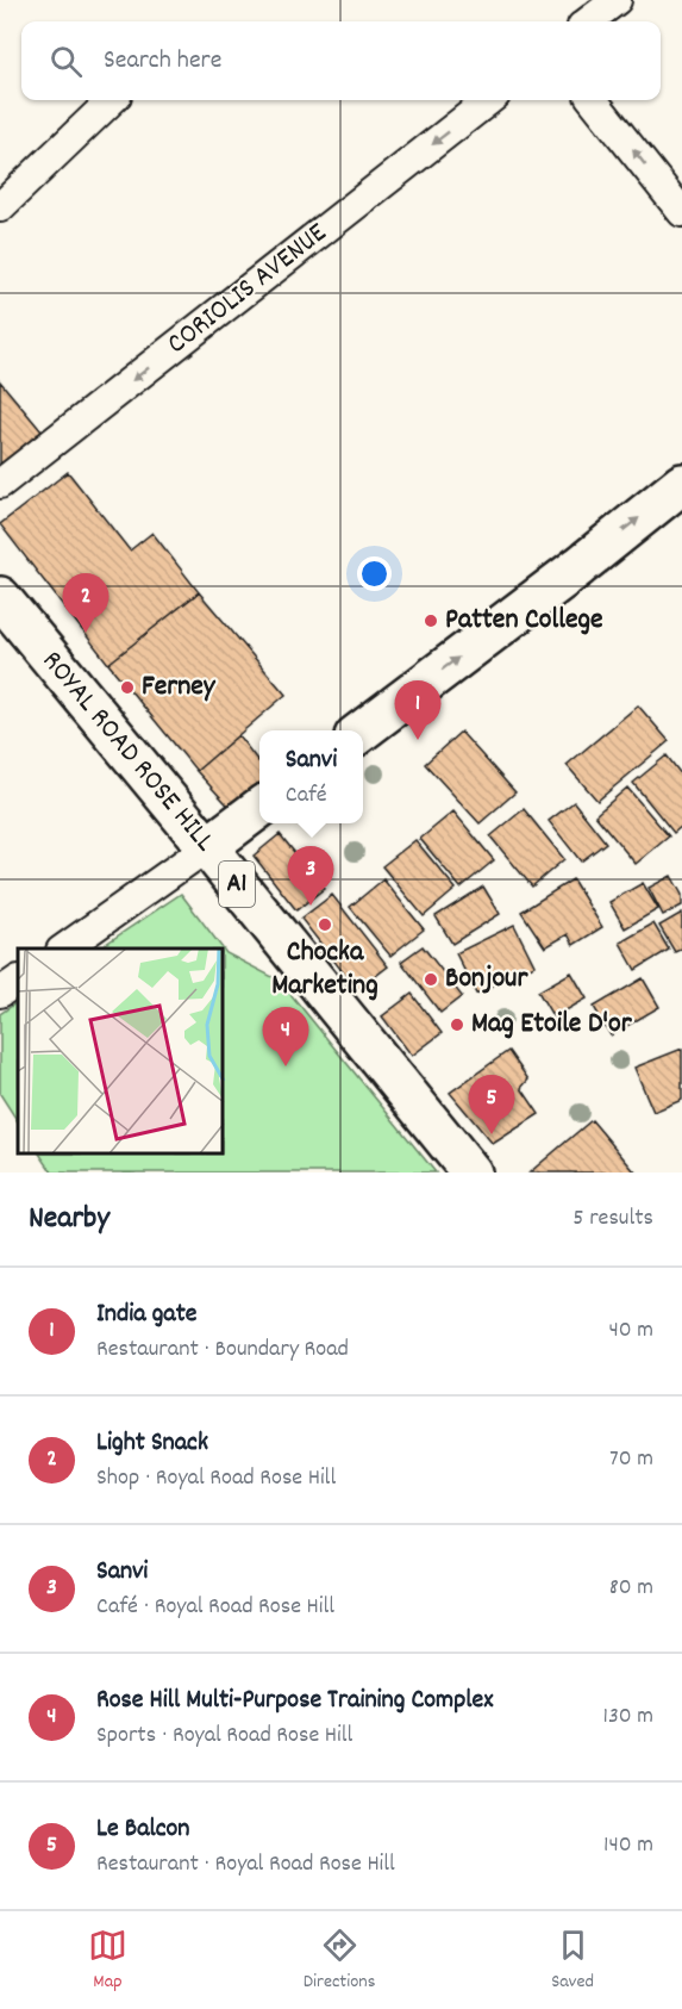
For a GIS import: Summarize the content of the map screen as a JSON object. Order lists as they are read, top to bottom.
{
  "streets": {
    "main road": ["ROYAL ROAD ROSE HILL", "A1"],
    "street": ["CORIOLIS AVENUE"]
  },
  "one_way": ["CORIOLIS AVENUE"],
  "places": [
    "Patten College",
    "Ferney",
    "Chocka Marketing",
    "Bonjour",
    "Mag Etoile D'or"
  ],
  "page": {
    "search": "Search here",
    "pins": [
      "2",
      "1",
      "3",
      "4",
      "5"
    ],
    "popup": ["Sanvi", "Café"],
    "heading": ["Nearby", "5 results"],
    "list": [
      {
        "mark": "1",
        "name": "India gate",
        "note": "Restaurant · Boundary Road",
        "value": "40 m"
      },
      {
        "mark": "2",
        "name": "Light Snack",
        "note": "Shop · Royal Road Rose Hill",
        "value": "70 m"
      },
      {
        "mark": "3",
        "name": "Sanvi",
        "note": "Café · Royal Road Rose Hill",
        "value": "80 m"
      },
      {
        "mark": "4",
        "name": "Rose Hill Multi-Purpose Training Complex",
        "note": "Sports · Royal Road Rose Hill",
        "value": "130 m"
      },
      {
        "mark": "5",
        "name": "Le Balcon",
        "note": "Restaurant · Royal Road Rose Hill",
        "value": "140 m"
      }
    ],
    "nav": ["Map", "Directions", "Saved"]
  }
}
